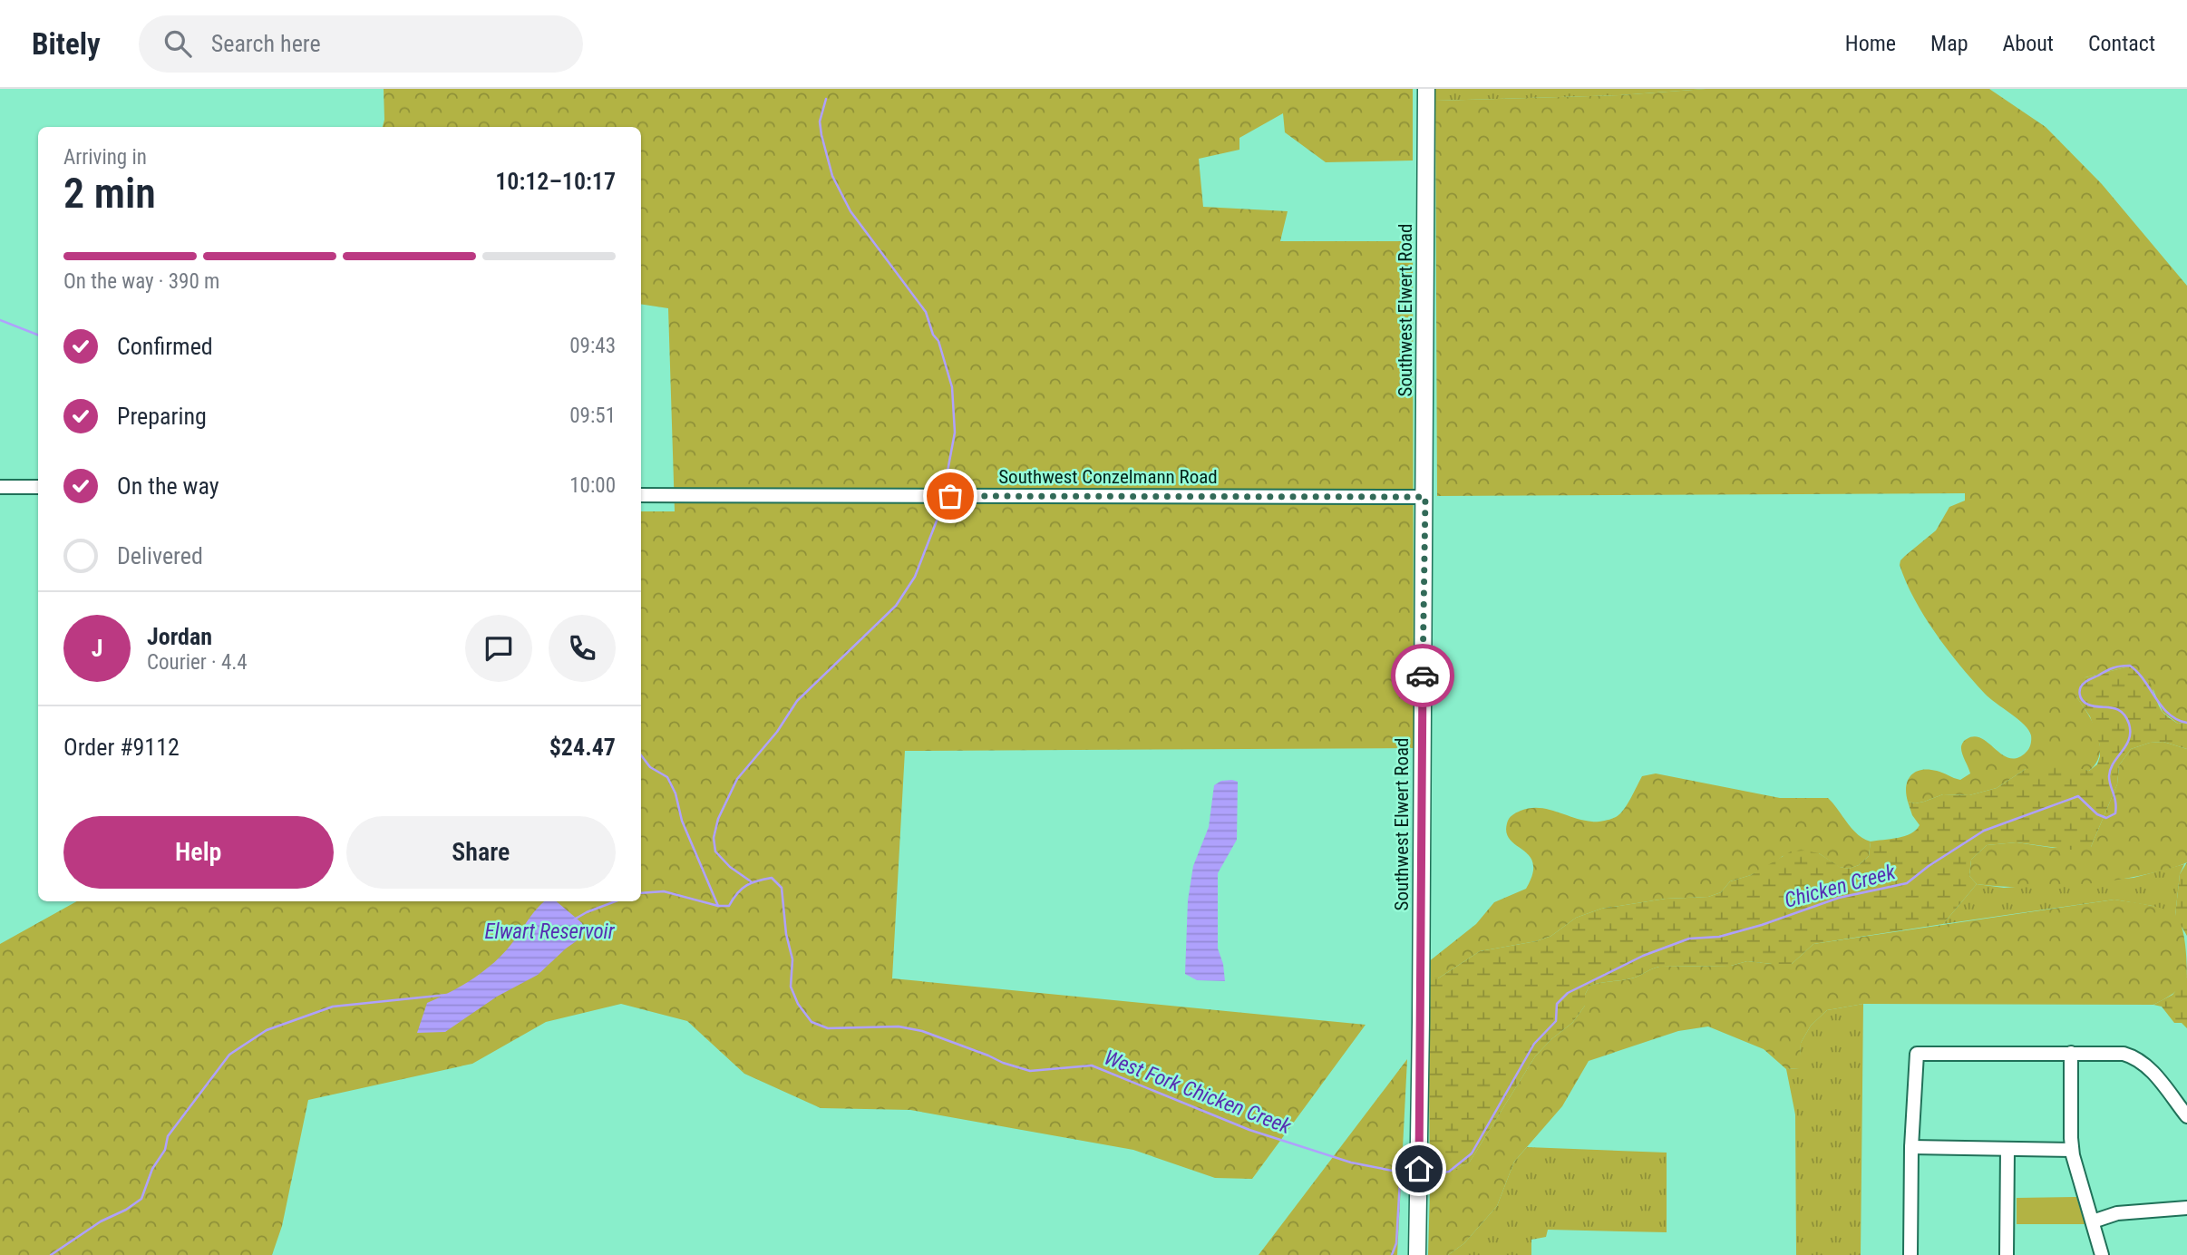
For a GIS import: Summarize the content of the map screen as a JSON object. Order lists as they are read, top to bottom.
{
  "streets": {
    "main road": ["Southwest Elwert Road"],
    "street": ["Southwest Conzelmann Road"]
  },
  "crossings": [
    ["Southwest Elwert Road", "Southwest Conzelmann Road"]
  ],
  "water": ["Chicken Creek", "Elwart Reservoir", "West Fork Chicken Creek"],
  "page": {
    "header": "Bitely",
    "search": "Search here",
    "nav": [
      "Home",
      "Map",
      "About",
      "Contact"
    ],
    "heading": ["2 min", "Arriving in", "10:12–10:17"],
    "panel": [
      "Jordan",
      "Courier · 4.4",
      "Order #9112",
      "$24.47"
    ],
    "bar": "On the way · 390 m",
    "list": [
      ["Confirmed", "09:43"],
      ["Preparing", "09:51"],
      ["On the way", "10:00"],
      "Delivered"
    ],
    "round": "J",
    "buttons": ["Help", "Share"]
  }
}
